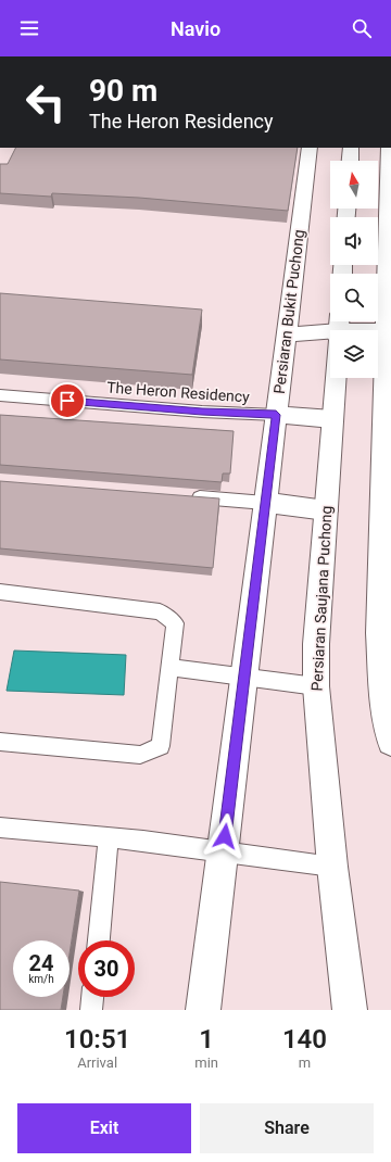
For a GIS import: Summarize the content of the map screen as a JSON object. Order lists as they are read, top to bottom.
{
  "streets": {
    "street": ["Persiaran Bukit Puchong", "Persiaran Saujana Puchong"],
    "lane": ["The Heron Residency"]
  },
  "crossings": [
    ["Persiaran Bukit Puchong", "The Heron Residency"]
  ],
  "north": "top",
  "page": {
    "header": "Navio",
    "turn": ["90 m", "The Heron Residency"],
    "speed": "24 km/h",
    "limit": "30",
    "eta": [
      "10:51",
      "Arrival",
      "1",
      "min",
      "140",
      "m"
    ],
    "buttons": ["Exit", "Share"]
  }
}
